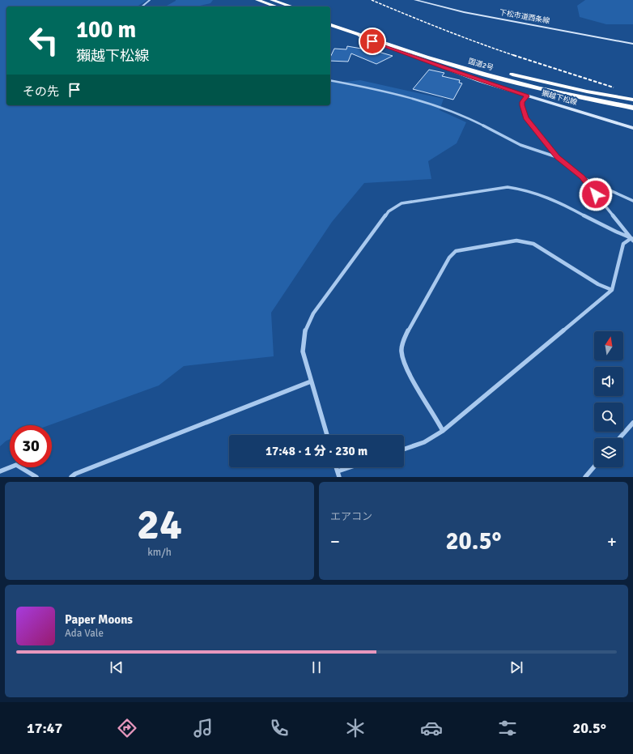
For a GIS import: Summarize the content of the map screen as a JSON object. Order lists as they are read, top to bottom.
{
  "streets": {
    "highway": ["国道2号"],
    "main road": ["下松市道西条線", "獺越下松線"]
  },
  "crossings": [
    ["国道2号", "獺越下松線"]
  ],
  "north": "top",
  "page": {
    "turn": ["100 m", "獺越下松線"],
    "then": "その先",
    "limit": "30",
    "trip": "17:48 · 1 分 · 230 m",
    "tile": [
      ["24", "km/h"],
      "エアコン"
    ],
    "heat": ["−", "20.5°", "+"],
    "song": ["Paper Moons", "Ada Vale"],
    "tabs": ["17:47", "20.5°"]
  }
}
